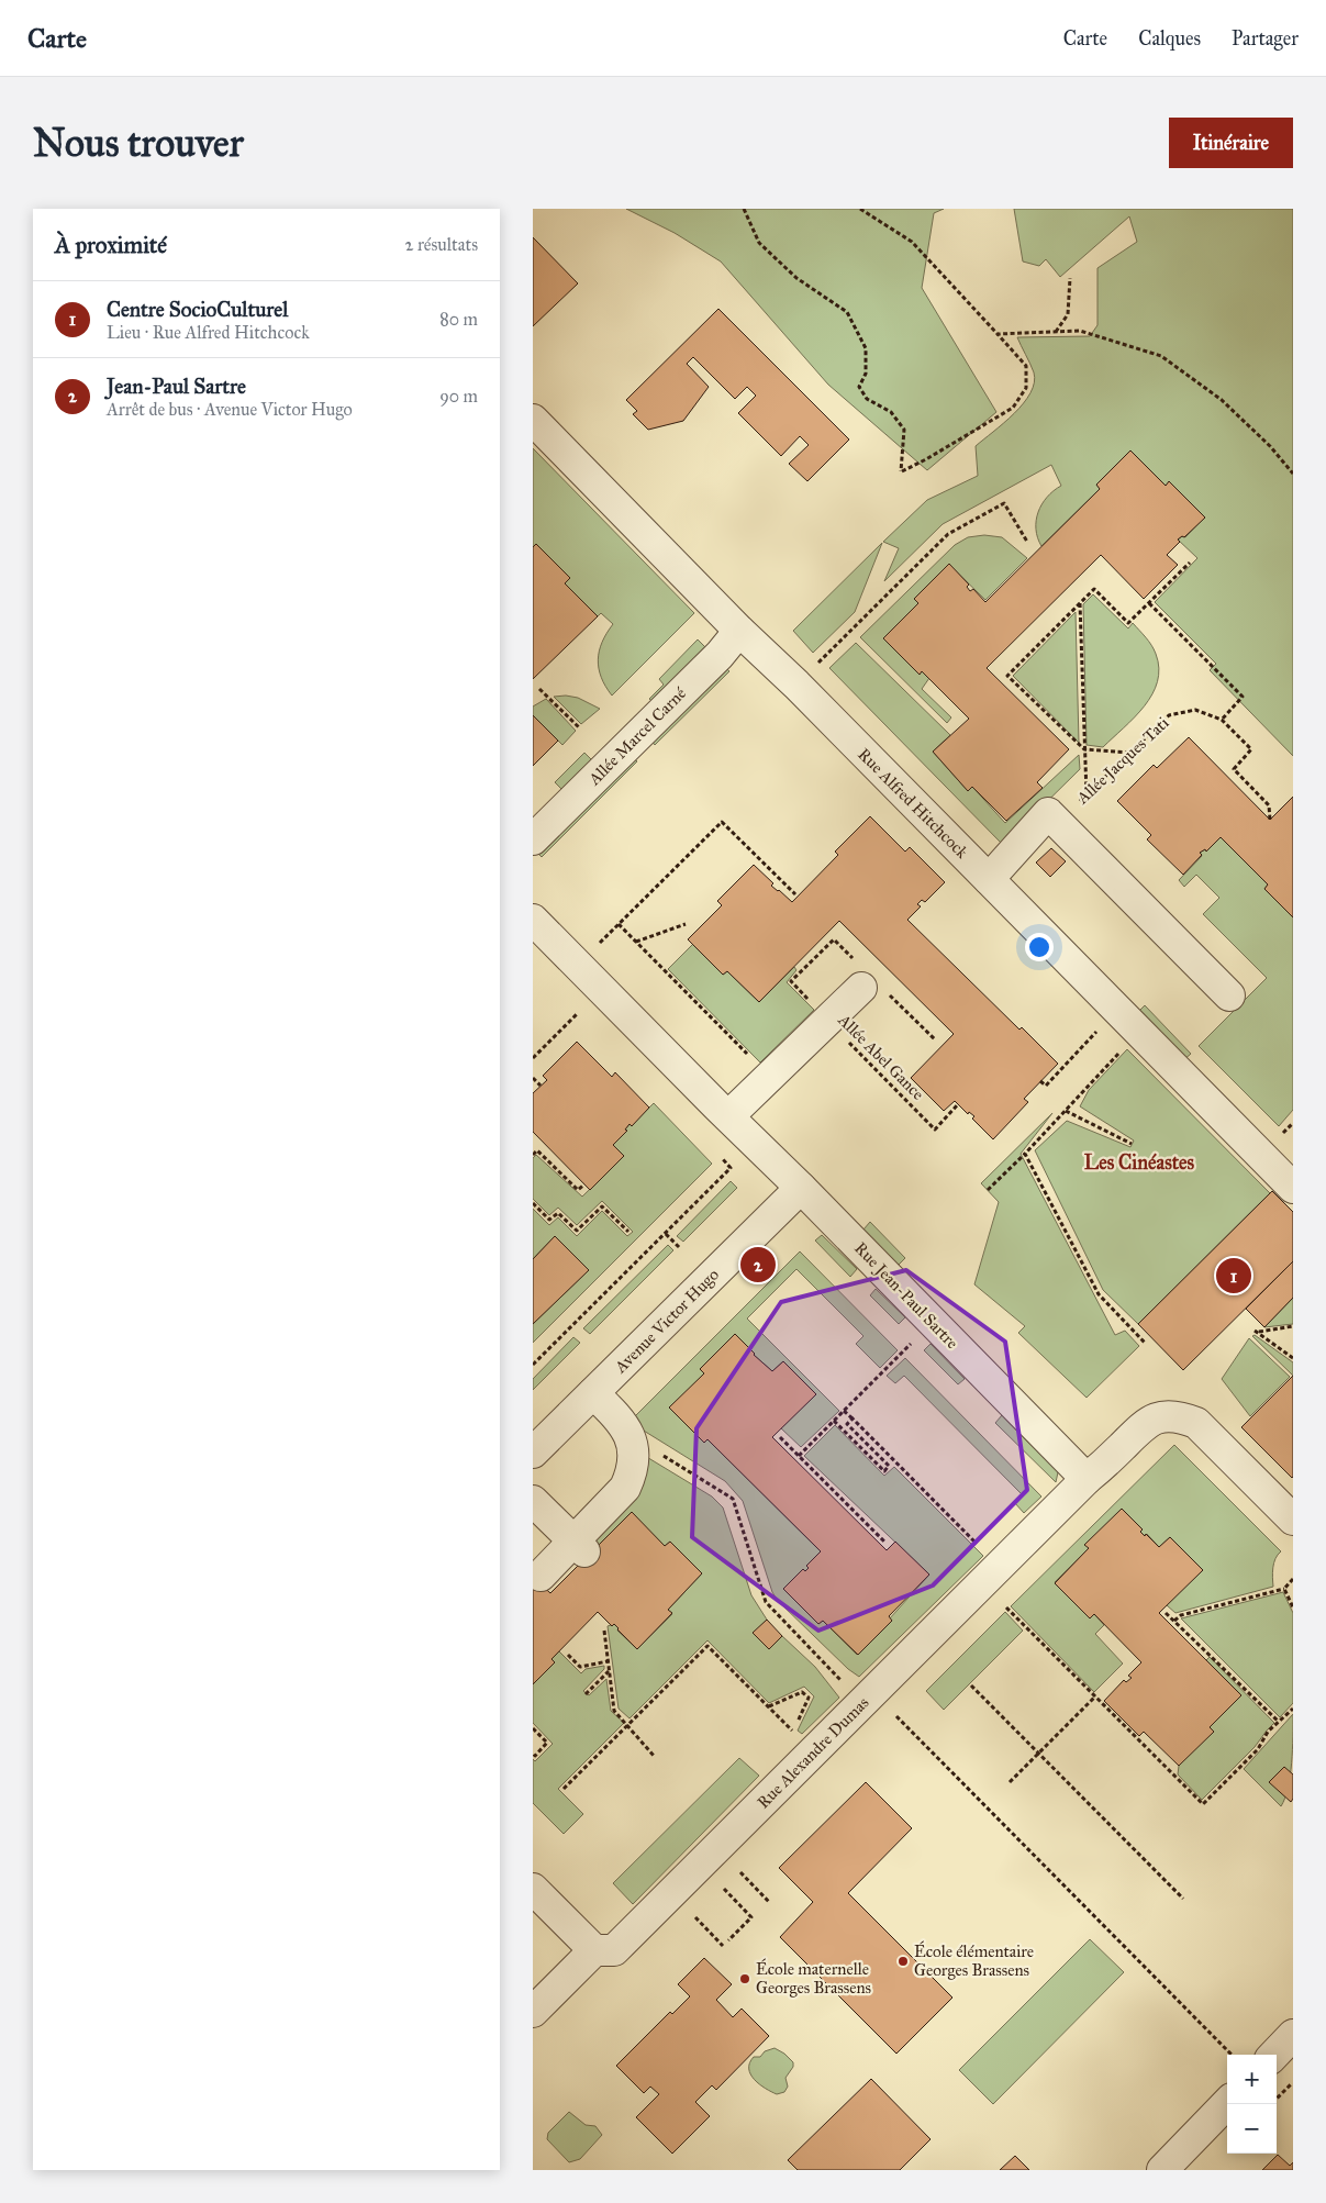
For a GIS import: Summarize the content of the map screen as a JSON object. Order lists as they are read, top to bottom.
{
  "streets": {
    "street": [
      "Allée Marcel Carné",
      "Rue Alfred Hitchcock",
      "Rue Jean-Paul Sartre",
      "Avenue Victor Hugo",
      "Rue Alexandre Dumas"
    ],
    "path": ["Allée Jacques Tati", "Allée Abel Gance"]
  },
  "crossings": [
    ["Allée Marcel Carné", "Rue Alfred Hitchcock"],
    ["Rue Jean-Paul Sartre", "Avenue Victor Hugo"],
    ["Rue Jean-Paul Sartre", "Rue Alexandre Dumas"]
  ],
  "districts": ["Les Cinéastes"],
  "places": ["École élémentaire Georges Brassens", "École maternelle Georges Brassens"],
  "page": {
    "header": "Carte",
    "nav": ["Carte", "Calques", "Partager"],
    "buttons": "Itinéraire",
    "title": "Nous trouver",
    "heading": ["À proximité", "2 résultats"],
    "list": [
      {
        "mark": "1",
        "name": "Centre SocioCulturel",
        "note": "Lieu · Rue Alfred Hitchcock",
        "value": "80 m"
      },
      {
        "mark": "2",
        "name": "Jean-Paul Sartre",
        "note": "Arrêt de bus · Avenue Victor Hugo",
        "value": "90 m"
      }
    ],
    "pins": ["2", "1"],
    "map_buttons": ["+", "−"]
  }
}
